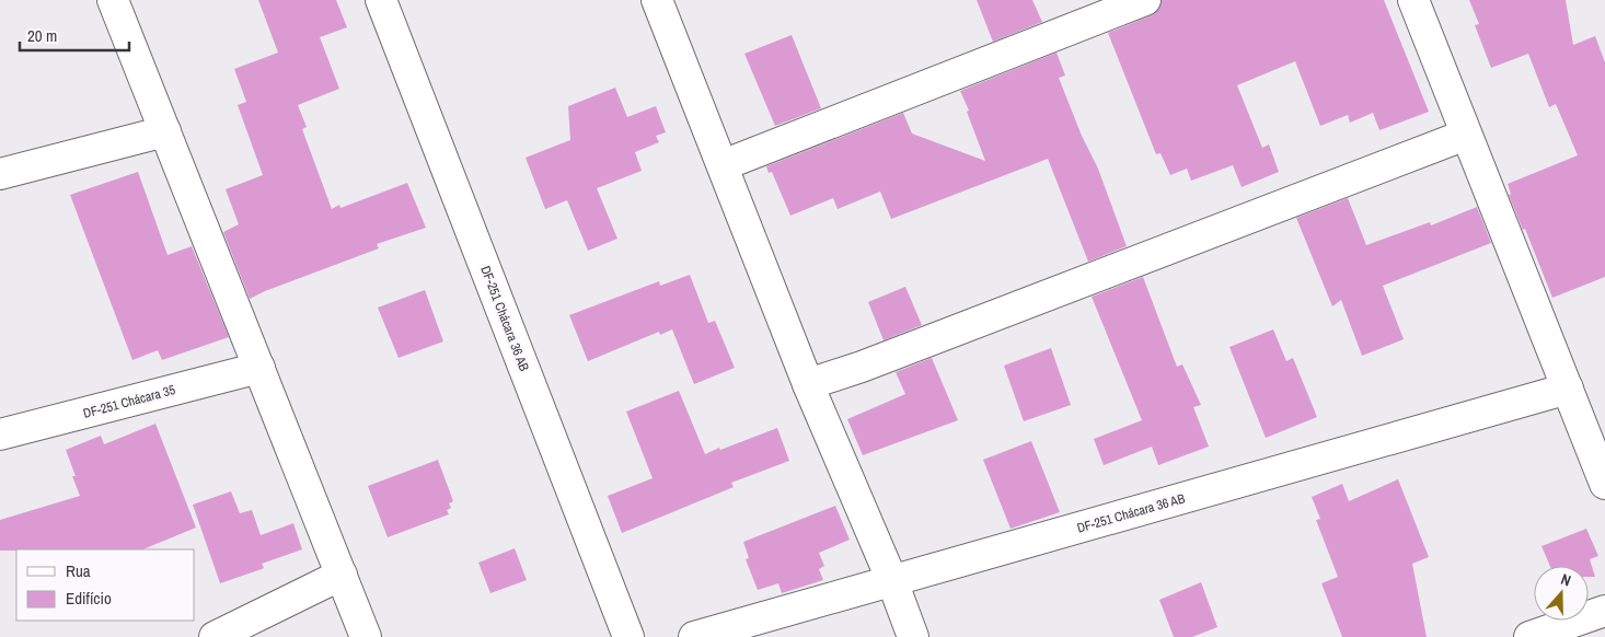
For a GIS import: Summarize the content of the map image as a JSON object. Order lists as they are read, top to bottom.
{
  "streets": {
    "street": ["DF-251 Chácara 36 AB", "DF-251 Chácara 35"]
  },
  "legend": ["Rua", "Edifício"],
  "scale_bar": "20 m",
  "north": "top"
}
